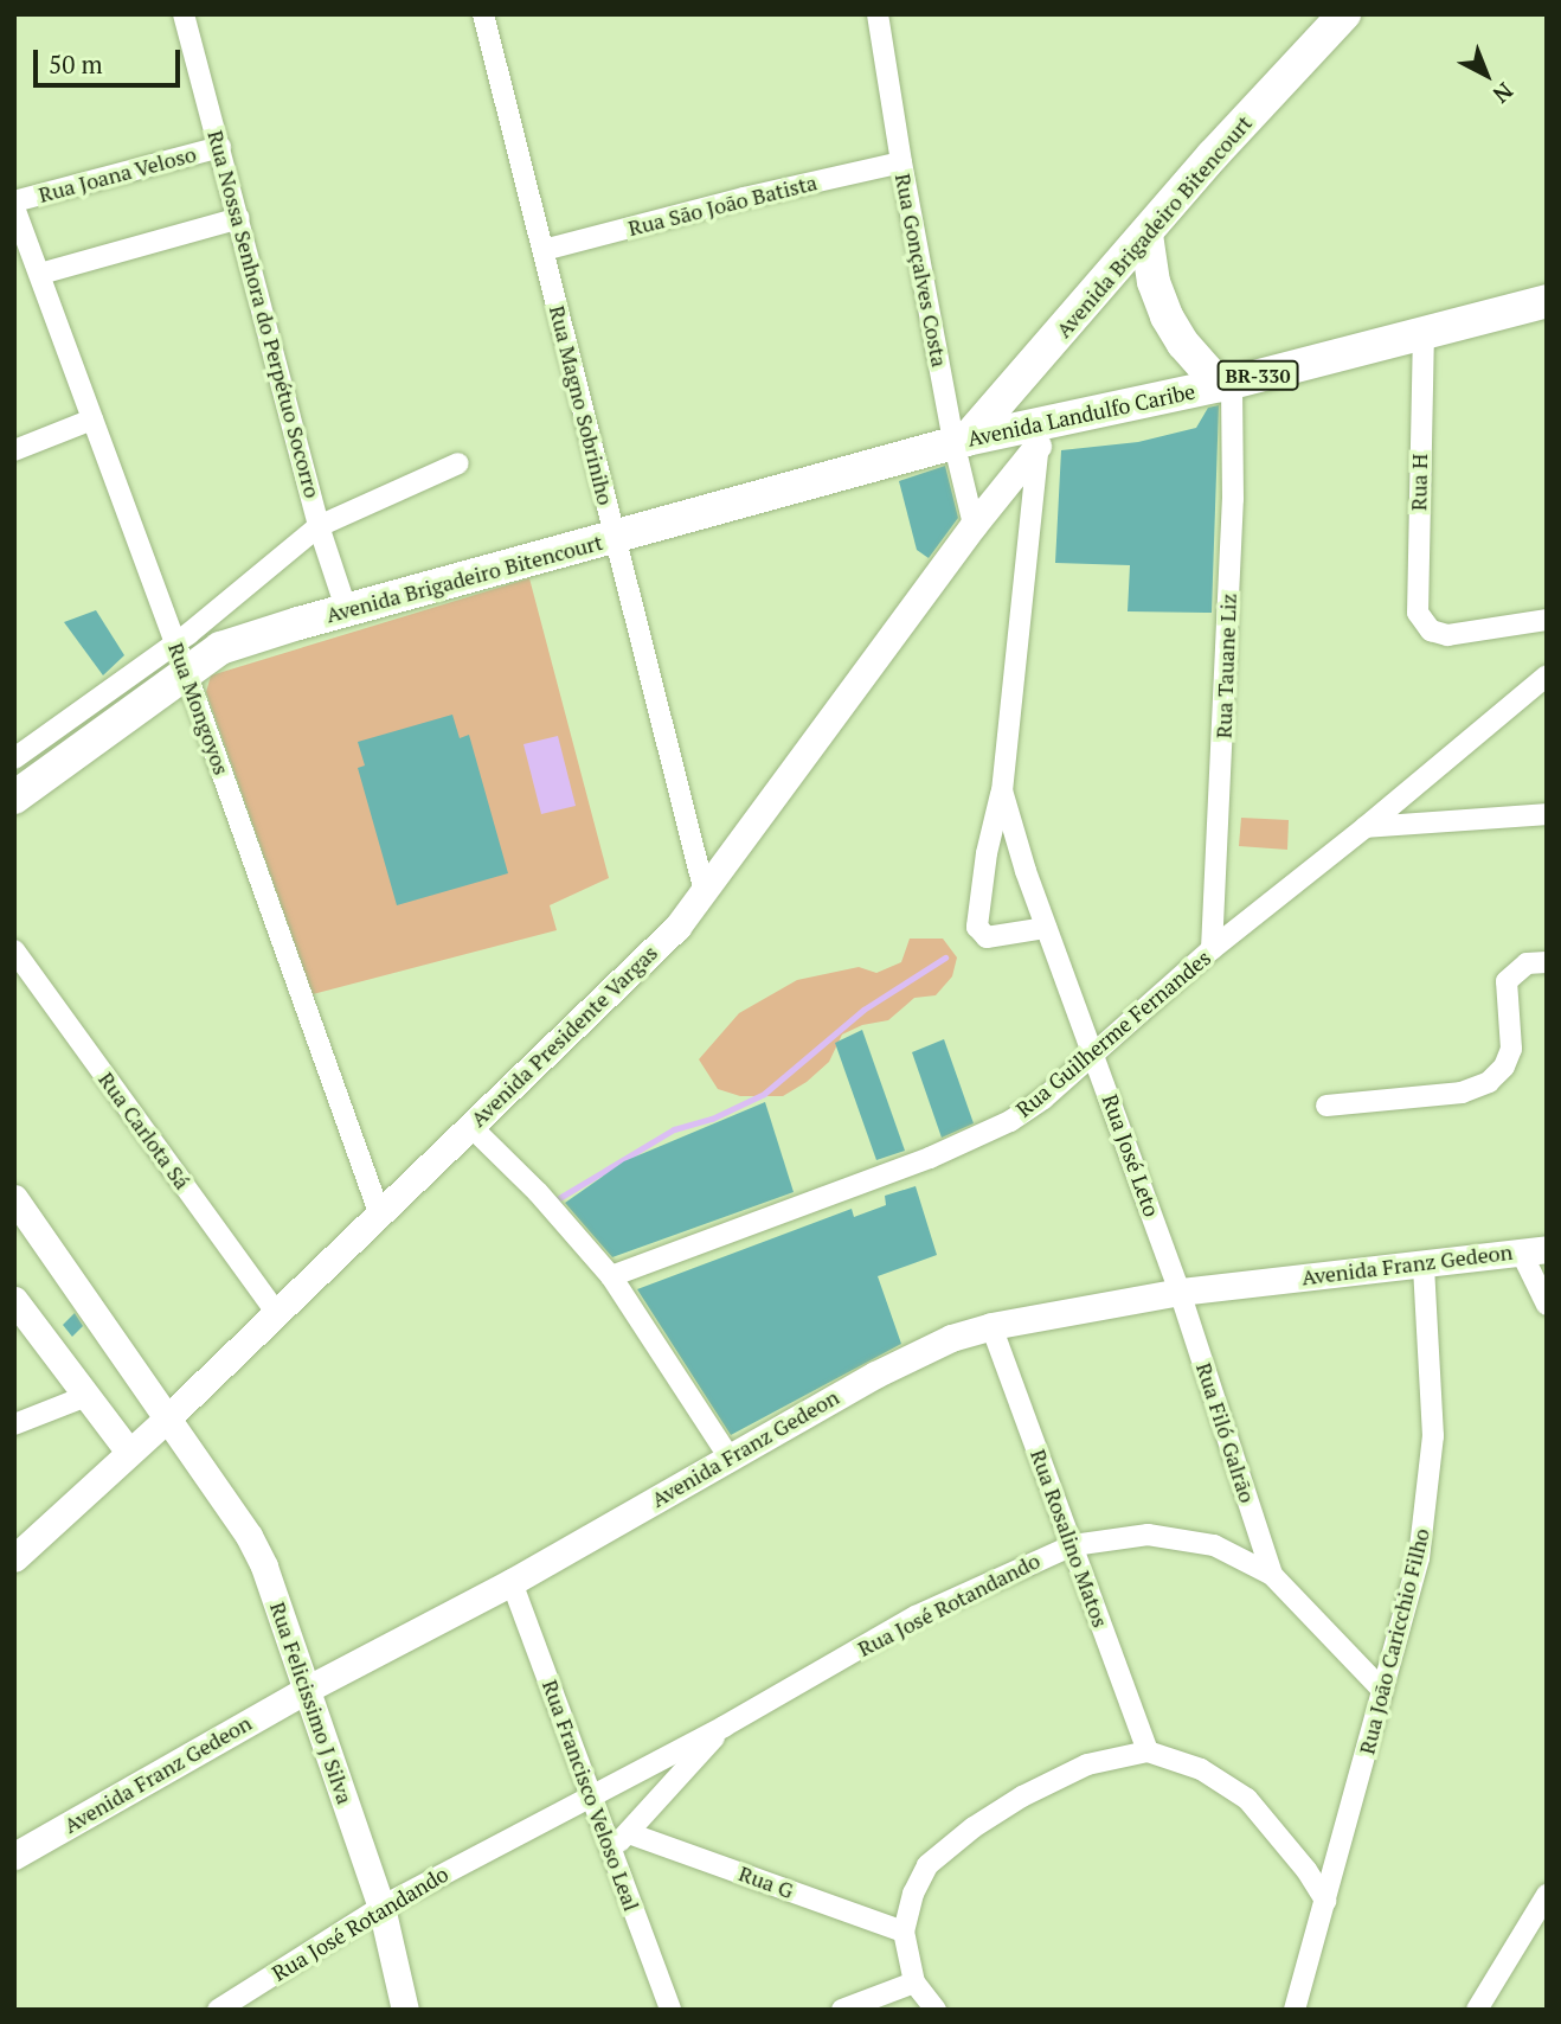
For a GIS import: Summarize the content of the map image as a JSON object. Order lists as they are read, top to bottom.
{
  "streets": {
    "main road": ["Avenida Brigadeiro Bitencourt", "BR-330", "Avenida Landulfo Caribe"],
    "street": [
      "Rua Joana Veloso",
      "Rua São João Batista",
      "Rua Gonçalves Costa",
      "Rua Nossa Senhora do Perpétuo Socorro",
      "Rua Magno Sobriniho",
      "Rua H",
      "Rua Tauane Liz",
      "Rua Mongoyos",
      "Rua Guilherme Fernandes",
      "Avenida Presidente Vargas",
      "Rua Carlota Sá",
      "Rua José Leto",
      "Avenida Franz Gedeon",
      "Rua Filó Galrão",
      "Rua Rosalino Matos",
      "Rua José Rotandando",
      "Rua João Caricchio Filho",
      "Rua Felicissimo J Silva",
      "Rua Francisco Veloso Leal",
      "Rua G"
    ]
  },
  "crossings": [
    ["Rua Joana Veloso", "Rua Nossa Senhora do Perpétuo Socorro"],
    ["Rua Joana Veloso", "Rua Mongoyos"],
    ["Rua São João Batista", "Rua Gonçalves Costa"],
    ["Rua São João Batista", "Rua Magno Sobriniho"],
    ["Avenida Brigadeiro Bitencourt", "Rua Gonçalves Costa"],
    ["Avenida Brigadeiro Bitencourt", "Rua Nossa Senhora do Perpétuo Socorro"],
    ["Avenida Brigadeiro Bitencourt", "Rua Magno Sobriniho"],
    ["Avenida Brigadeiro Bitencourt", "Avenida Landulfo Caribe"],
    ["Avenida Brigadeiro Bitencourt", "Rua Mongoyos"],
    ["Rua Gonçalves Costa", "Avenida Landulfo Caribe"],
    ["Rua Gonçalves Costa", "Avenida Presidente Vargas"],
    ["Rua Magno Sobriniho", "Avenida Presidente Vargas"],
    ["Avenida Landulfo Caribe", "Rua H"],
    ["Avenida Landulfo Caribe", "Rua Tauane Liz"],
    ["Avenida Landulfo Caribe", "Avenida Presidente Vargas"],
    ["Avenida Landulfo Caribe", "Rua José Leto"],
    ["Rua Tauane Liz", "Rua Guilherme Fernandes"],
    ["Rua Mongoyos", "Avenida Presidente Vargas"],
    ["Rua Guilherme Fernandes", "Rua José Leto"],
    ["Avenida Presidente Vargas", "Rua Carlota Sá"],
    ["Avenida Presidente Vargas", "Rua José Leto"],
    ["Avenida Presidente Vargas", "Rua Felicissimo J Silva"],
    ["Rua José Leto", "Avenida Franz Gedeon"],
    ["Rua José Leto", "Rua Filó Galrão"],
    ["Avenida Franz Gedeon", "Rua Filó Galrão"],
    ["Avenida Franz Gedeon", "Rua Rosalino Matos"],
    ["Avenida Franz Gedeon", "Rua João Caricchio Filho"],
    ["Avenida Franz Gedeon", "Rua Felicissimo J Silva"],
    ["Avenida Franz Gedeon", "Rua Francisco Veloso Leal"],
    ["Rua Filó Galrão", "Rua José Rotandando"],
    ["Rua Rosalino Matos", "Rua José Rotandando"],
    ["Rua José Rotandando", "Rua João Caricchio Filho"],
    ["Rua José Rotandando", "Rua Felicissimo J Silva"],
    ["Rua José Rotandando", "Rua Francisco Veloso Leal"],
    ["Rua José Rotandando", "Rua G"]
  ],
  "scale_bar": "50 m",
  "north": "bottom right"
}
